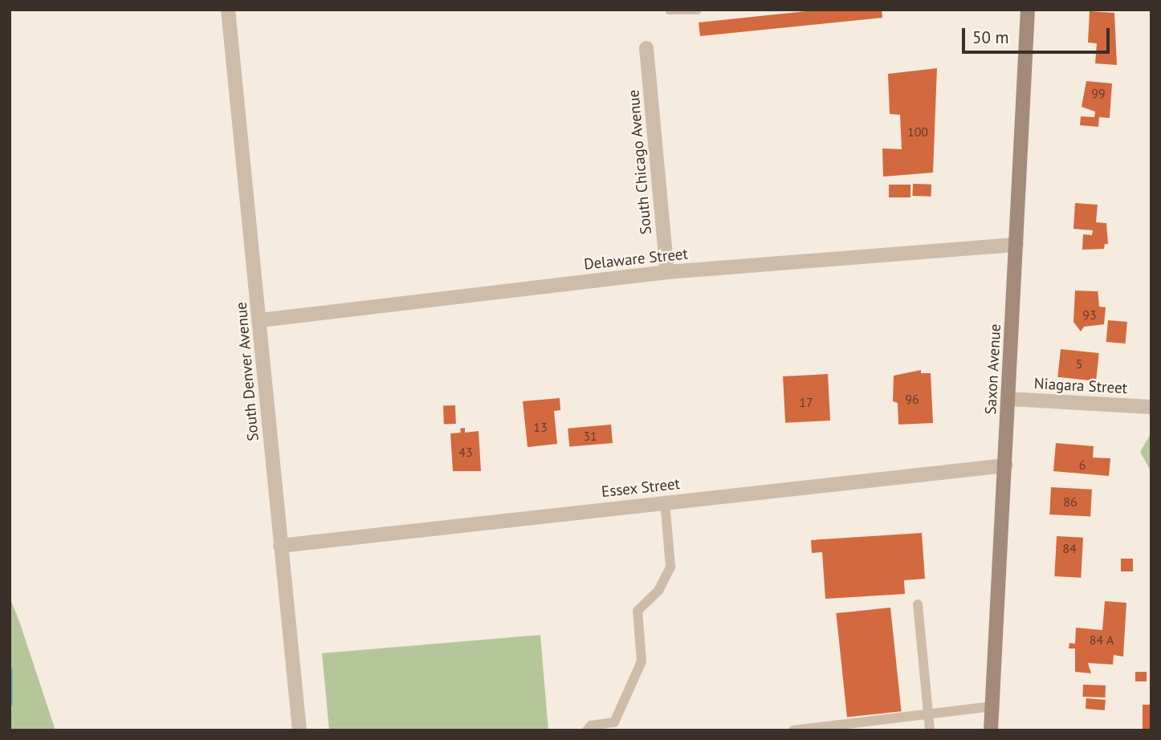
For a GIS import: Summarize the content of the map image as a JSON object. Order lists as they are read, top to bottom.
{
  "streets": {
    "street": [
      "South Chicago Avenue",
      "Delaware Street",
      "Saxon Avenue",
      "South Denver Avenue",
      "Niagara Street",
      "Essex Street"
    ]
  },
  "crossings": [
    ["South Chicago Avenue", "Delaware Street"],
    ["Delaware Street", "Saxon Avenue"],
    ["Delaware Street", "South Denver Avenue"],
    ["Saxon Avenue", "Niagara Street"],
    ["Saxon Avenue", "Essex Street"],
    ["South Denver Avenue", "Essex Street"]
  ],
  "house_numbers": [
    "99",
    "100",
    "93",
    "5",
    "96",
    "17",
    "13",
    "31",
    "43",
    "6",
    "86",
    "84",
    "84 A"
  ],
  "scale_bar": "50 m"
}
